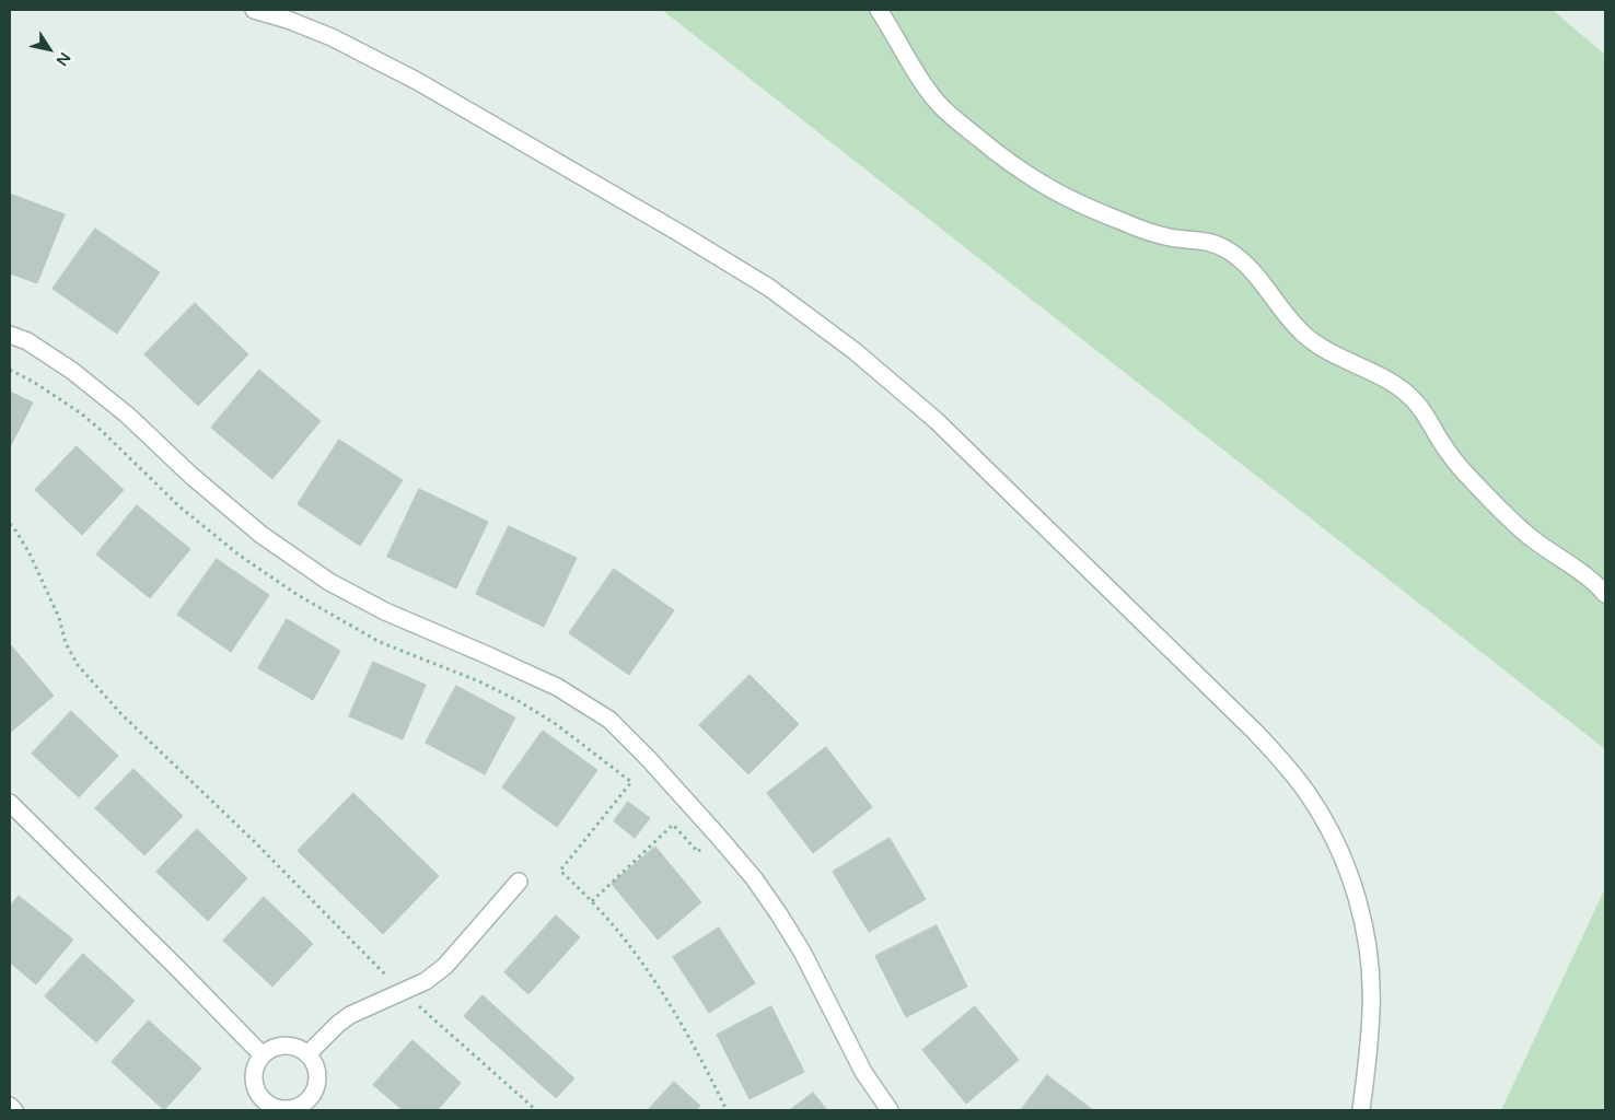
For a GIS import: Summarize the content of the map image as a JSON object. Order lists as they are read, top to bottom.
{
  "north": "bottom right"
}
